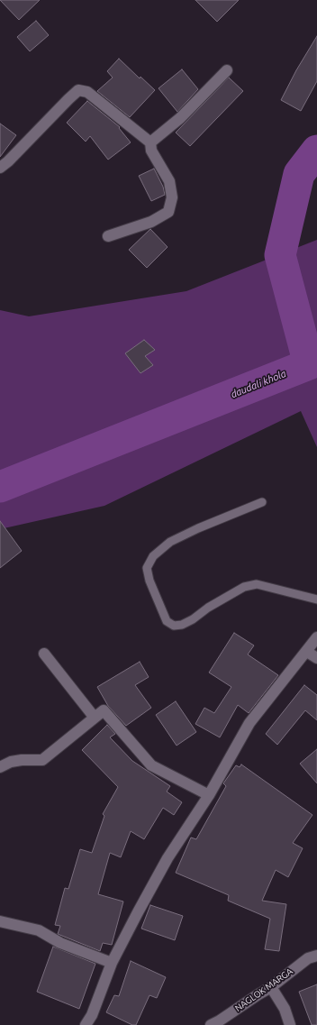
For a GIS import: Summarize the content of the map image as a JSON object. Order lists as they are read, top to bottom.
{
  "streets": {
    "street": ["NAGLOK MARGA"]
  },
  "water": ["daudali khola"]
}
